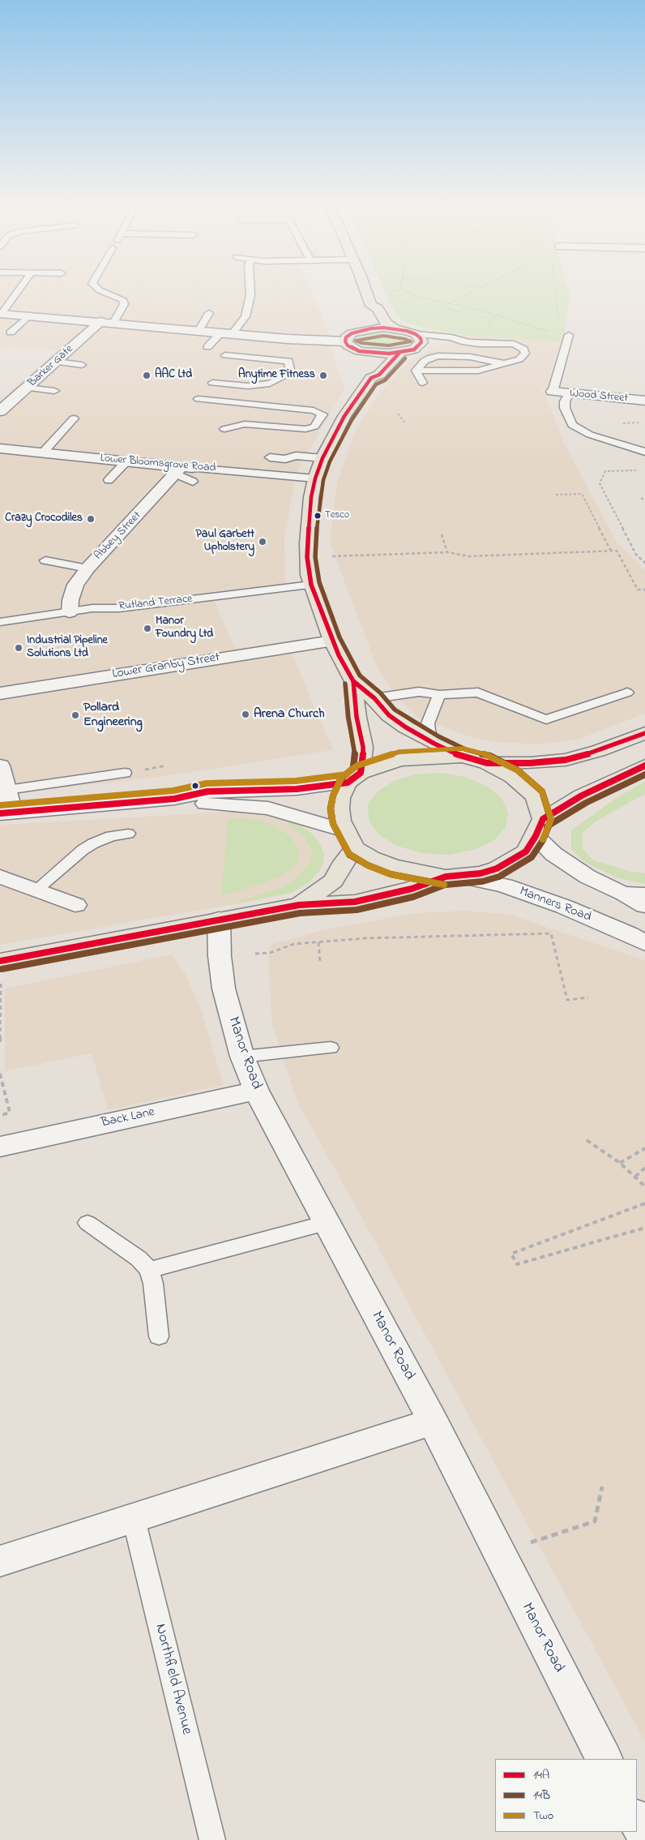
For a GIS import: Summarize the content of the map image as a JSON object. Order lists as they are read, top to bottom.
{
  "streets": {
    "street": [
      "Barker Gate",
      "Wood Street",
      "Lower Bloomsgrove Road",
      "Abbey Street",
      "Lower Granby Street",
      "Manners Road",
      "Manor Road",
      "Back Lane"
    ],
    "lane": ["Rutland Terrace", "Northfield Avenue"]
  },
  "crossings": [
    ["Lower Bloomsgrove Road", "Abbey Street"],
    ["Abbey Street", "Rutland Terrace"],
    ["Manor Road", "Back Lane"]
  ],
  "places": [
    "AAC Ltd",
    "Anytime Fitness",
    "Tesco",
    "Crazy Crocodiles",
    "Paul Garbett Upholstery",
    "Manor Foundry Ltd",
    "Industrial Pipeline Solutions Ltd",
    "Arena Church",
    "Pollard Engineering"
  ],
  "lines": ["transit line 14A", "transit line 14B", "transit line Two"],
  "legend": ["14A", "14B", "Two"]
}
